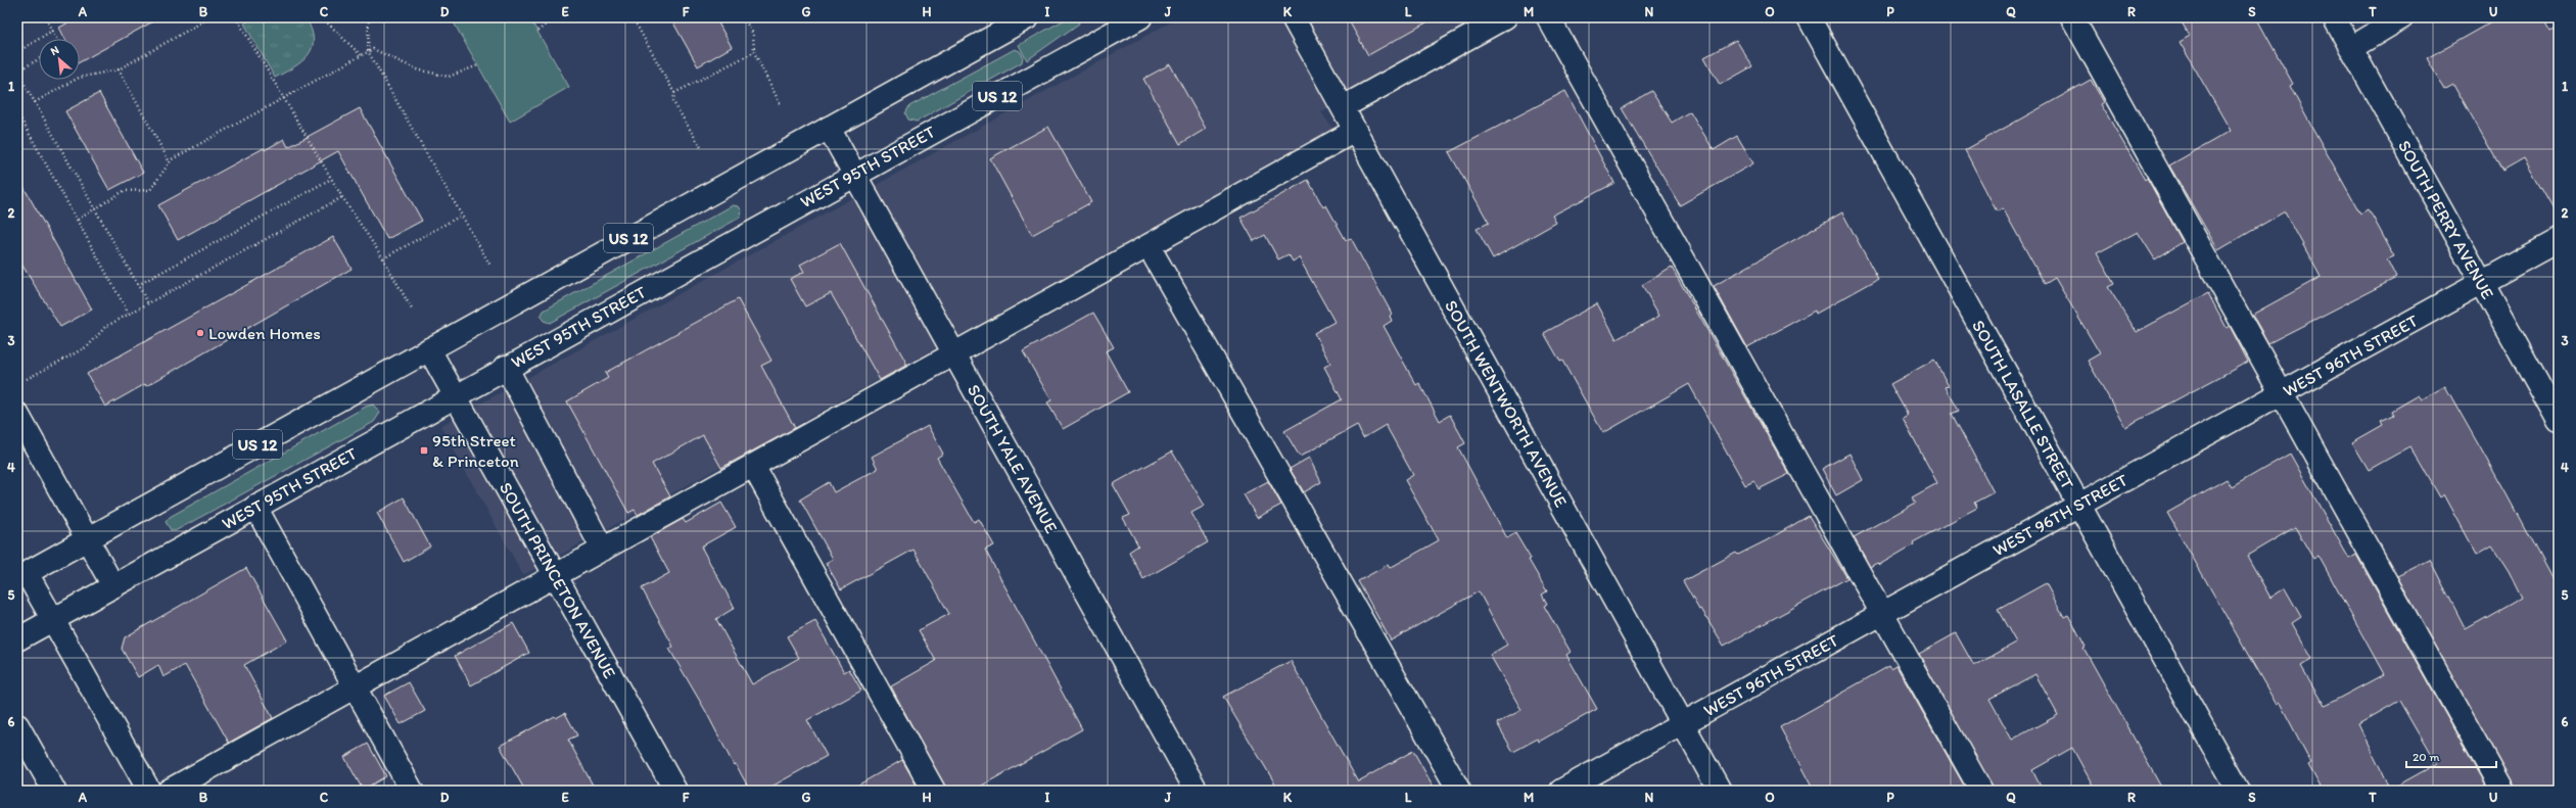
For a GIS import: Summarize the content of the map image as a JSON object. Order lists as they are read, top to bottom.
{
  "streets": {
    "street": [
      "US 12",
      "WEST 95TH STREET",
      "SOUTH PERRY AVENUE",
      "WEST 96TH STREET",
      "SOUTH WENTWORTH AVENUE",
      "SOUTH LASALLE STREET",
      "SOUTH YALE AVENUE",
      "SOUTH PRINCETON AVENUE"
    ]
  },
  "crossings": [
    ["US 12", "SOUTH YALE AVENUE"],
    ["US 12", "SOUTH PRINCETON AVENUE"],
    ["WEST 95TH STREET", "SOUTH YALE AVENUE"],
    ["WEST 95TH STREET", "SOUTH PRINCETON AVENUE"],
    ["SOUTH PERRY AVENUE", "WEST 96TH STREET"],
    ["WEST 96TH STREET", "SOUTH WENTWORTH AVENUE"],
    ["WEST 96TH STREET", "SOUTH LASALLE STREET"]
  ],
  "places": {
    "other": ["Lowden Homes"],
    "transit": ["95th Street & Princeton"]
  },
  "scale_bar": "20 m",
  "north": "top left",
  "grid": {
    "columns": [
      "A",
      "B",
      "C",
      "D",
      "E",
      "F",
      "G",
      "H",
      "I",
      "J",
      "K",
      "L",
      "M",
      "N",
      "O",
      "P",
      "Q",
      "R",
      "S",
      "T",
      "U"
    ],
    "rows": [
      "1",
      "2",
      "3",
      "4",
      "5",
      "6"
    ]
  }
}
